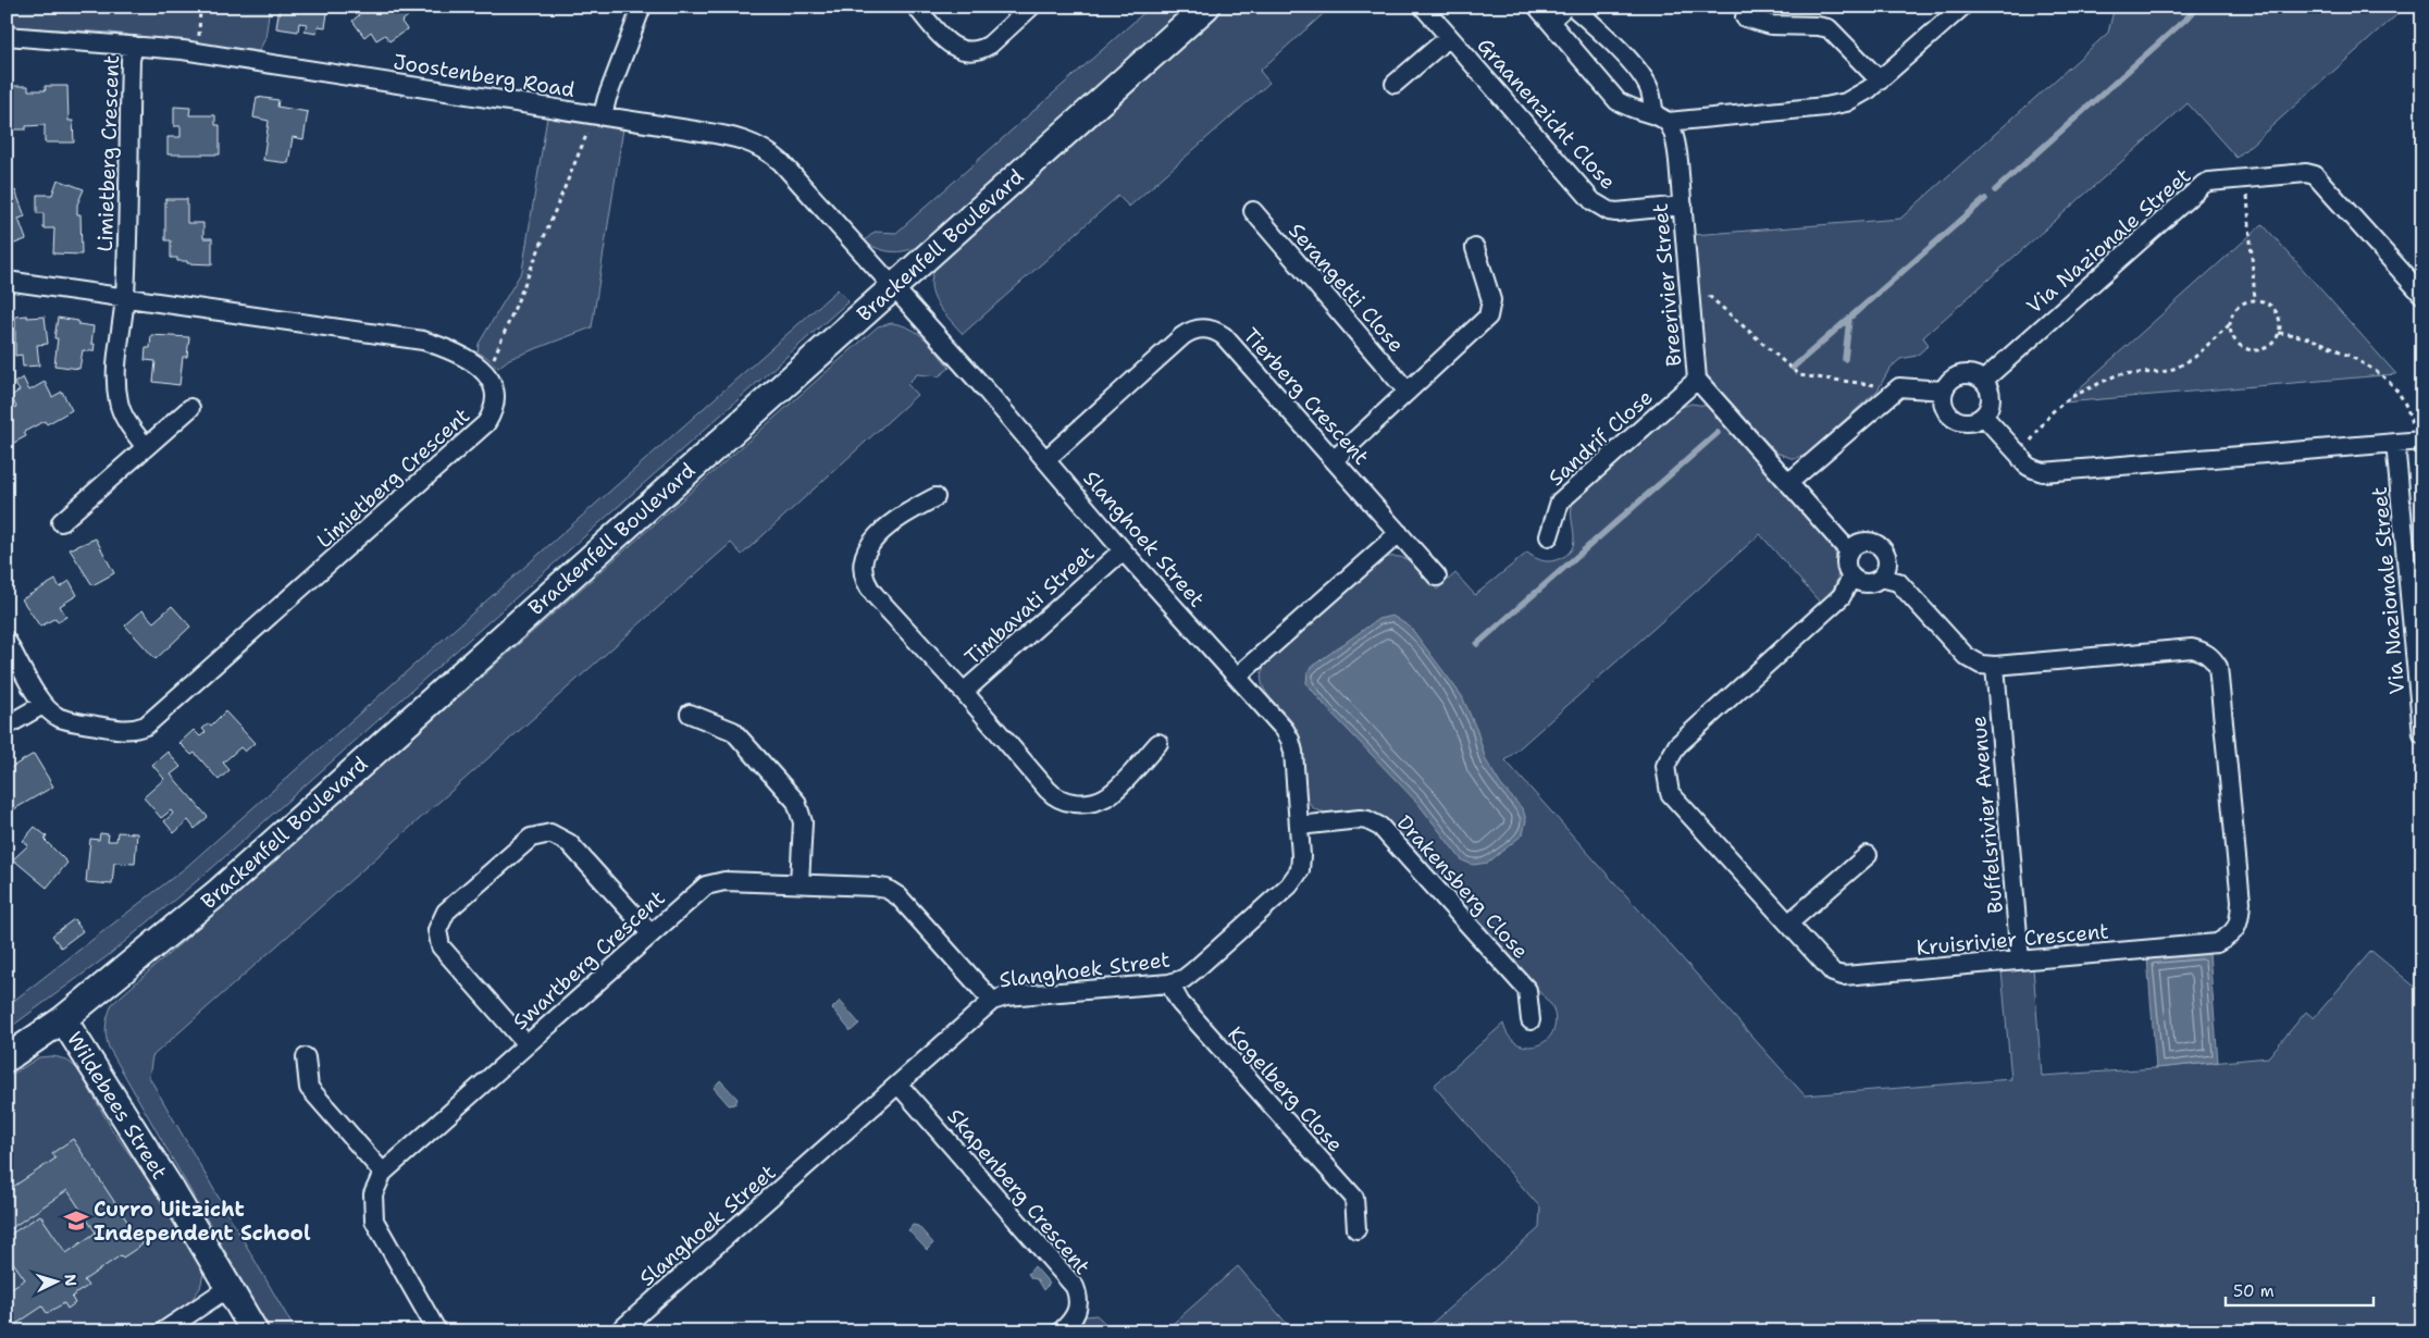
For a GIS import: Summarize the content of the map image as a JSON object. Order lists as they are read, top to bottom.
{
  "streets": {
    "street": [
      "Joostenberg Road",
      "Graanenzicht Close",
      "Limietberg Crescent",
      "Via Nazionale Street",
      "Brackenfell Boulevard",
      "Breerivier Street",
      "Serangetti Close",
      "Tierberg Crescent",
      "Sandrif Close",
      "Slanghoek Street",
      "Timbavati Street",
      "Buffelsrivier Avenue",
      "Drakensberg Close",
      "Kruisrivier Crescent",
      "Swartberg Crescent",
      "Kogelberg Close",
      "Wildebees Street",
      "Skapenberg Crescent"
    ]
  },
  "crossings": [
    ["Joostenberg Road", "Limietberg Crescent"],
    ["Joostenberg Road", "Brackenfell Boulevard"],
    ["Joostenberg Road", "Slanghoek Street"],
    ["Graanenzicht Close", "Breerivier Street"],
    ["Brackenfell Boulevard", "Wildebees Street"],
    ["Breerivier Street", "Sandrif Close"],
    ["Breerivier Street", "Kruisrivier Crescent"],
    ["Tierberg Crescent", "Slanghoek Street"],
    ["Slanghoek Street", "Timbavati Street"],
    ["Slanghoek Street", "Drakensberg Close"],
    ["Slanghoek Street", "Swartberg Crescent"],
    ["Slanghoek Street", "Kogelberg Close"],
    ["Slanghoek Street", "Skapenberg Crescent"],
    ["Buffelsrivier Avenue", "Kruisrivier Crescent"]
  ],
  "places": {
    "school or university": ["Curro Uitzicht Independent School"]
  },
  "scale_bar": "50 m",
  "north": "right"
}
